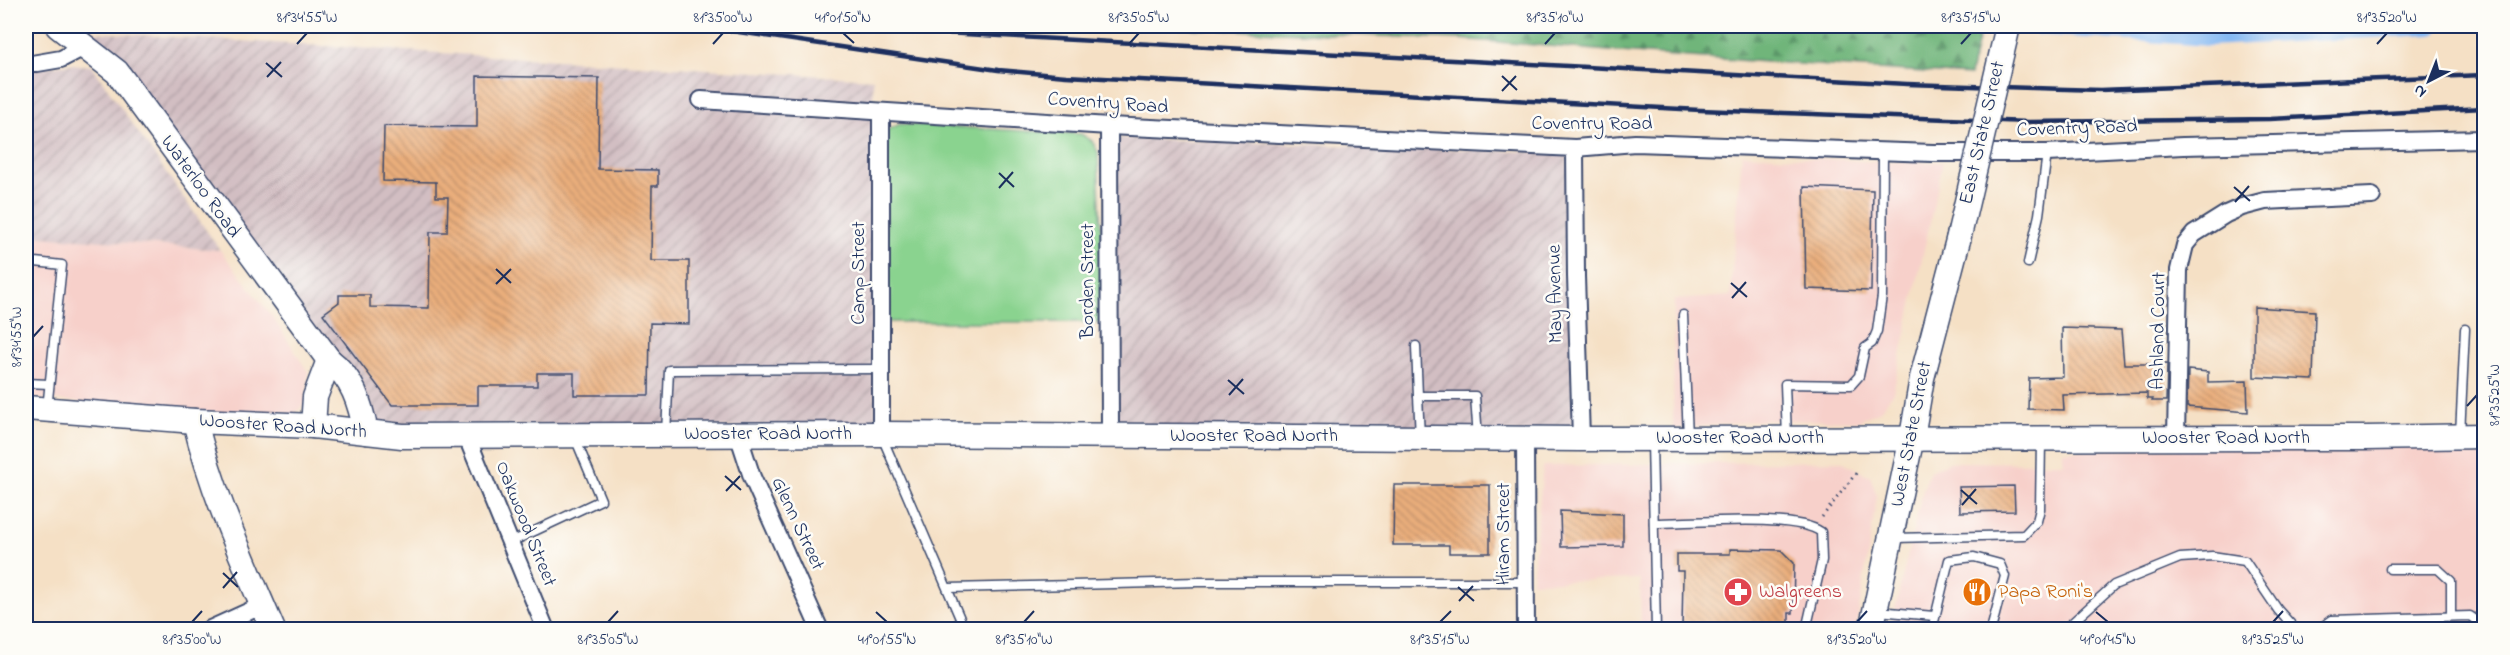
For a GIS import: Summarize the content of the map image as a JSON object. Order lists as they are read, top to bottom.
{
  "streets": {
    "main road": [
      "East State Street",
      "Waterloo Road",
      "Wooster Road North",
      "West State Street"
    ],
    "street": [
      "Coventry Road",
      "Camp Street",
      "Borden Street",
      "May Avenue",
      "Ashland Court",
      "Oakwood Street",
      "Glenn Street",
      "Hiram Street"
    ]
  },
  "crossings": [
    ["Coventry Road", "Camp Street"],
    ["Coventry Road", "Borden Street"],
    ["Coventry Road", "May Avenue"],
    ["East State Street", "West State Street"],
    ["Waterloo Road", "Wooster Road North"],
    ["Camp Street", "Wooster Road North"],
    ["Borden Street", "Wooster Road North"],
    ["May Avenue", "Wooster Road North"],
    ["Ashland Court", "Wooster Road North"],
    ["Wooster Road North", "West State Street"],
    ["Wooster Road North", "Oakwood Street"],
    ["Wooster Road North", "Glenn Street"],
    ["Wooster Road North", "Hiram Street"]
  ],
  "places": {
    "pharmacy": ["Walgreens"],
    "restaurant": ["Papa Roni's"]
  },
  "north": "bottom left",
  "coordinates": [
    "81°34'55\"W",
    "81°35'00\"W",
    "41°01'50\"N",
    "81°35'05\"W",
    "81°35'10\"W",
    "81°35'15\"W",
    "81°35'20\"W",
    "81°35'25\"W",
    "41°01'55\"N",
    "41°01'45\"N"
  ]
}
